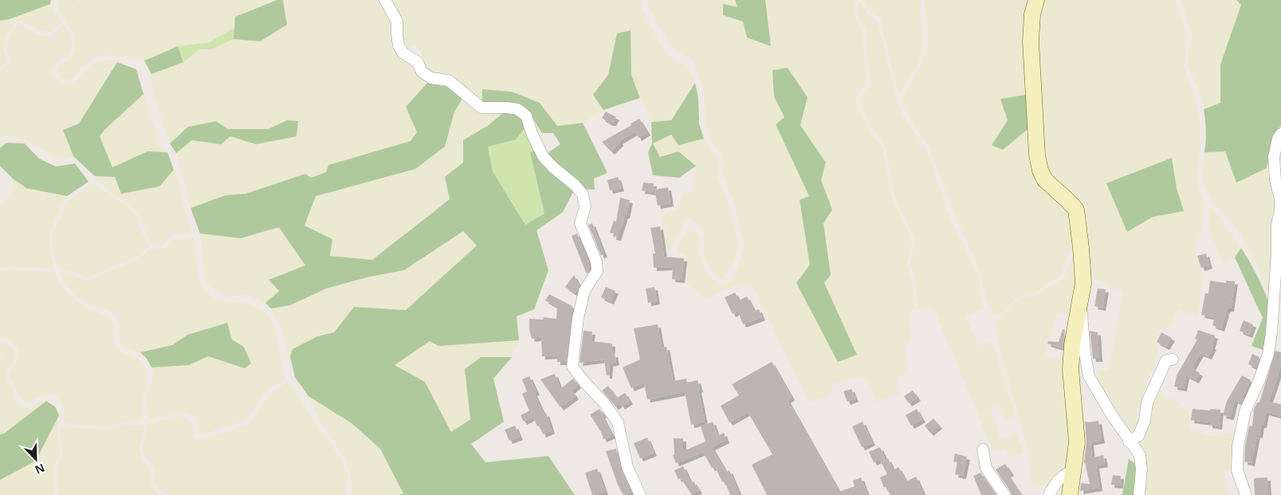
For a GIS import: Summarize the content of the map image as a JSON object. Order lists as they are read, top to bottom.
{
  "north": "bottom right"
}
